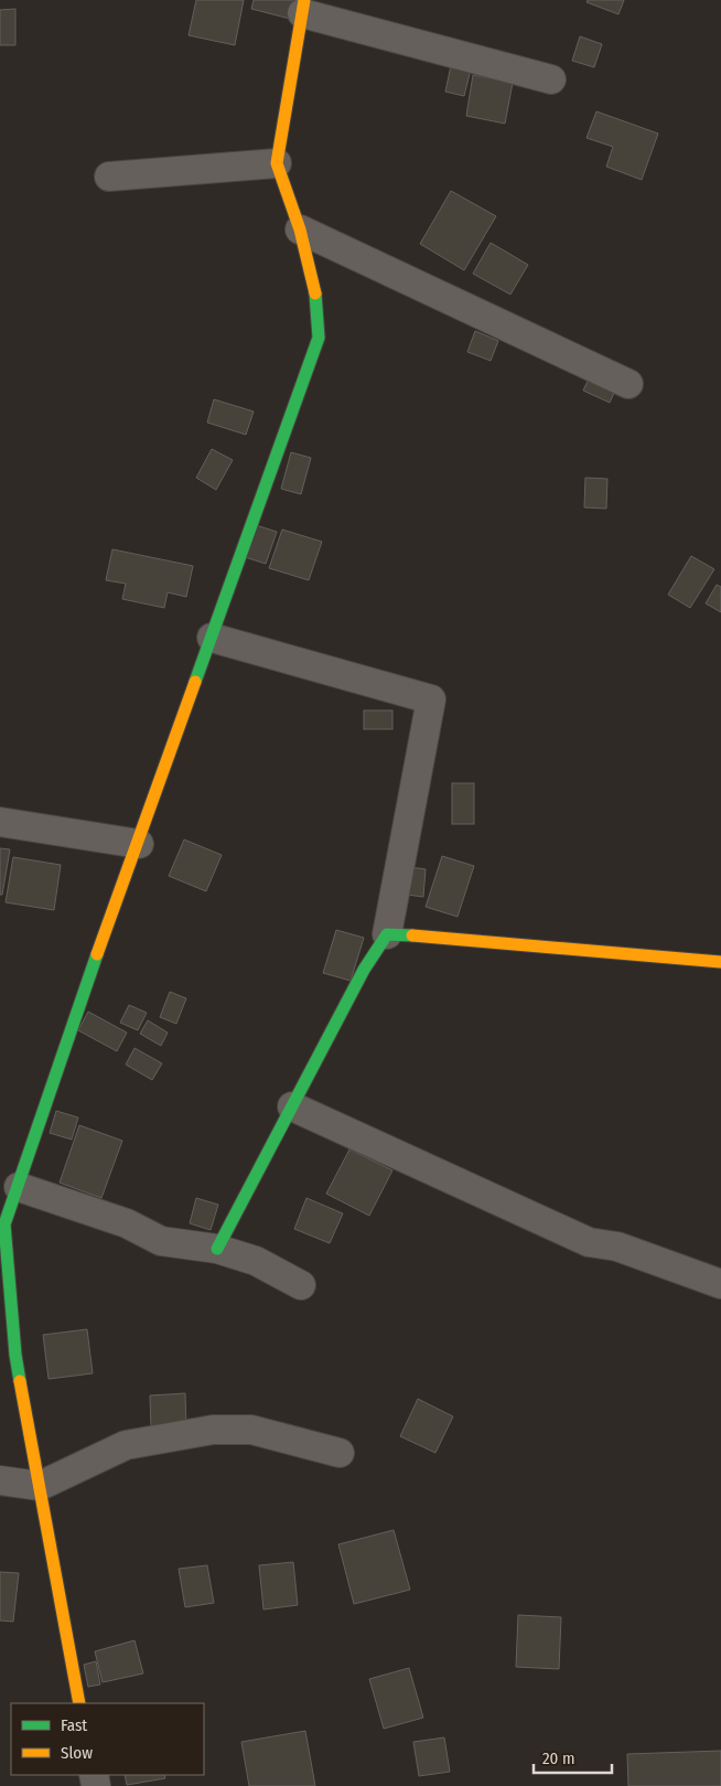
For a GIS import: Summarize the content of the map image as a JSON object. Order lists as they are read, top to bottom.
{
  "legend": ["Fast", "Slow"],
  "scale_bar": "20 m"
}
